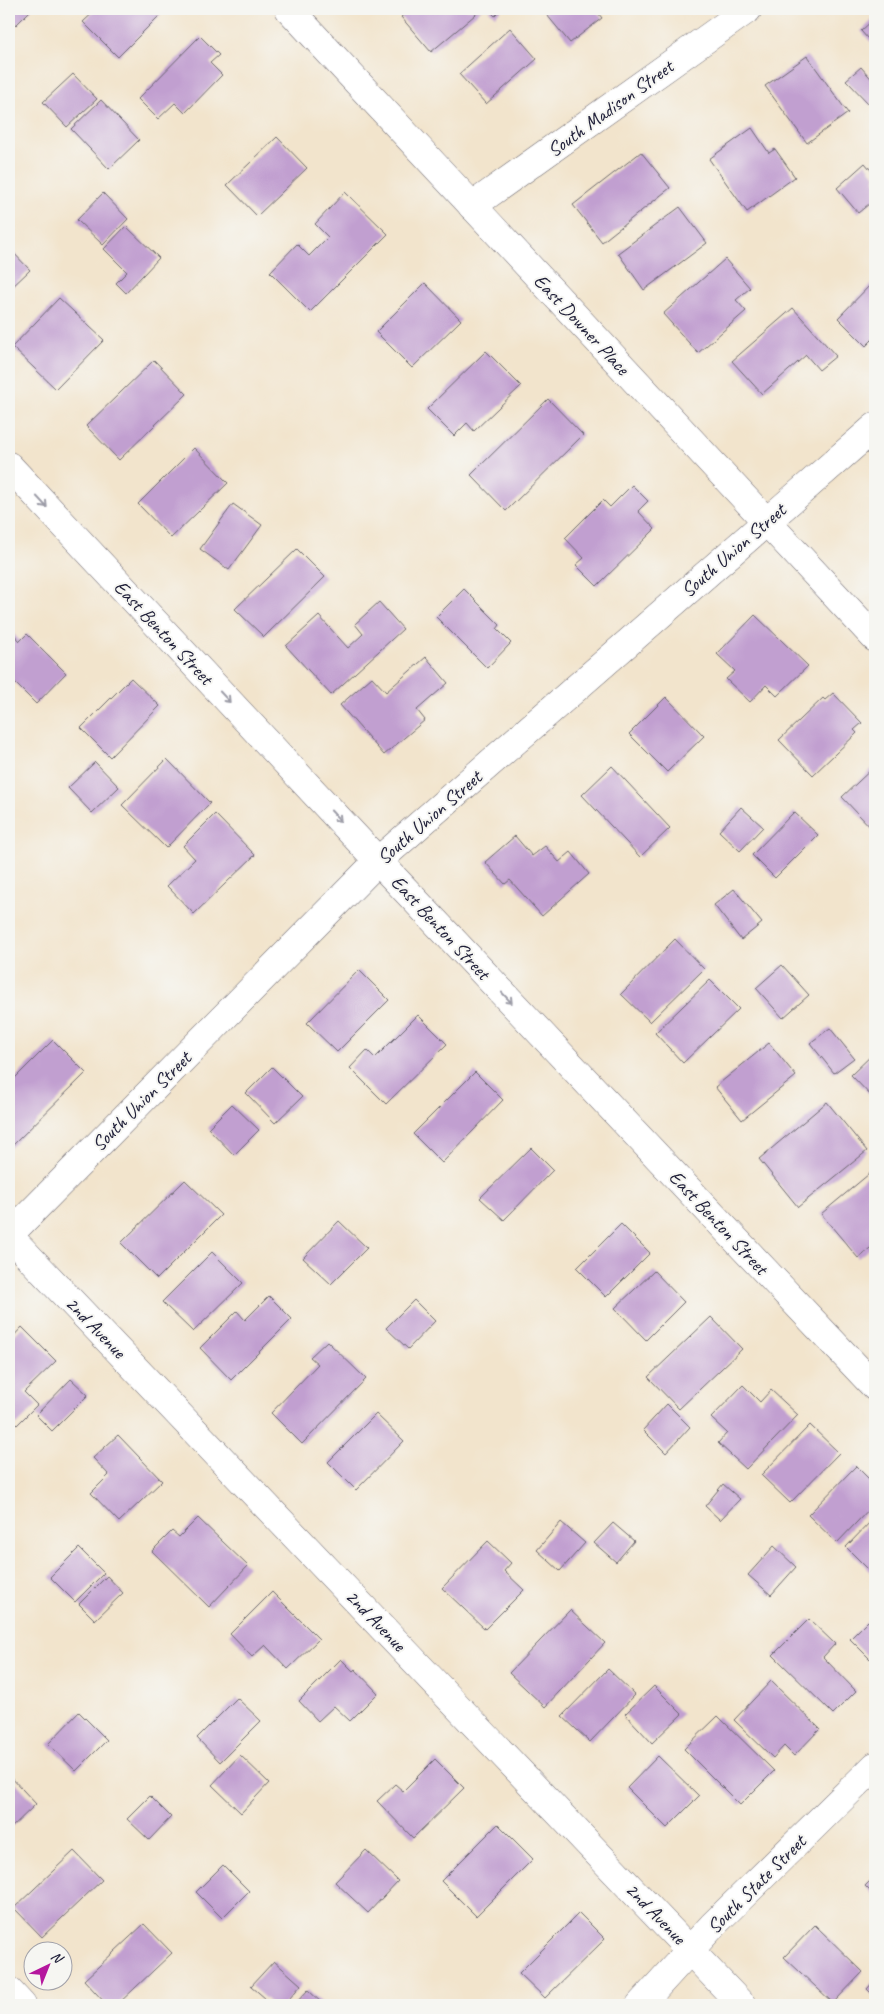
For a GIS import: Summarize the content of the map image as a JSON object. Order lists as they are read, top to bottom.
{
  "streets": {
    "street": [
      "South Madison Street",
      "East Downer Place",
      "South Union Street",
      "East Benton Street",
      "2nd Avenue",
      "South State Street"
    ]
  },
  "crossings": [
    ["South Madison Street", "East Downer Place"],
    ["East Downer Place", "South Union Street"],
    ["South Union Street", "East Benton Street"],
    ["South Union Street", "2nd Avenue"],
    ["2nd Avenue", "South State Street"]
  ],
  "one_way": ["East Benton Street"],
  "north": "top right"
}
